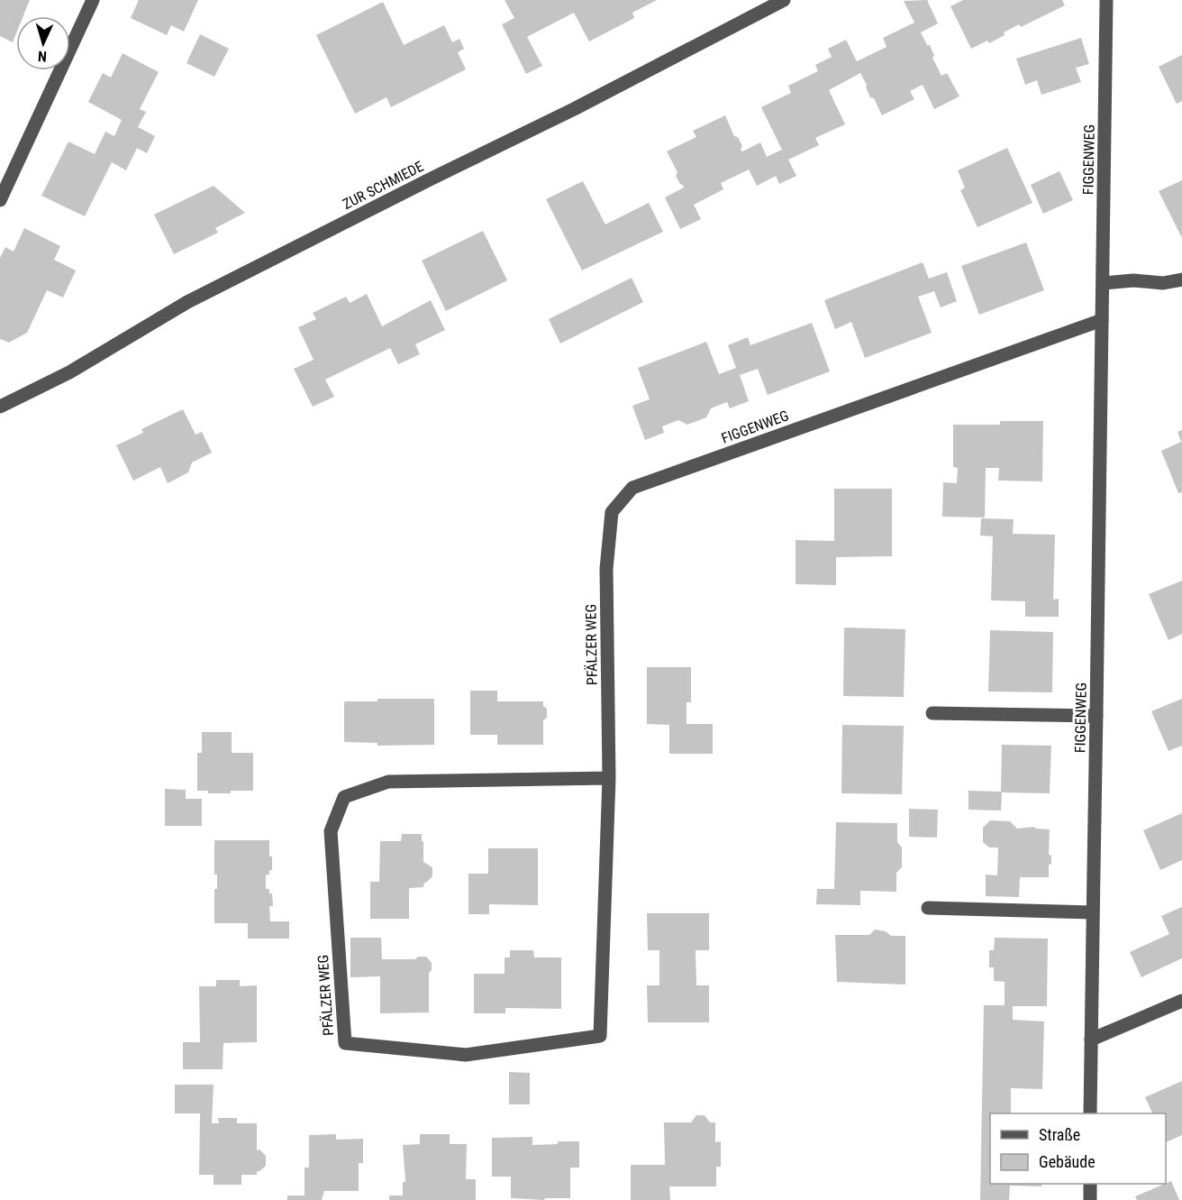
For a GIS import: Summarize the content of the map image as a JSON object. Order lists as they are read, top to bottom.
{
  "streets": {
    "street": ["FIGGENWEG", "ZUR SCHMIEDE", "PFÄLZER WEG"]
  },
  "crossings": [
    ["FIGGENWEG", "PFÄLZER WEG"]
  ],
  "legend": ["Straße", "Gebäude"],
  "north": "bottom"
}
